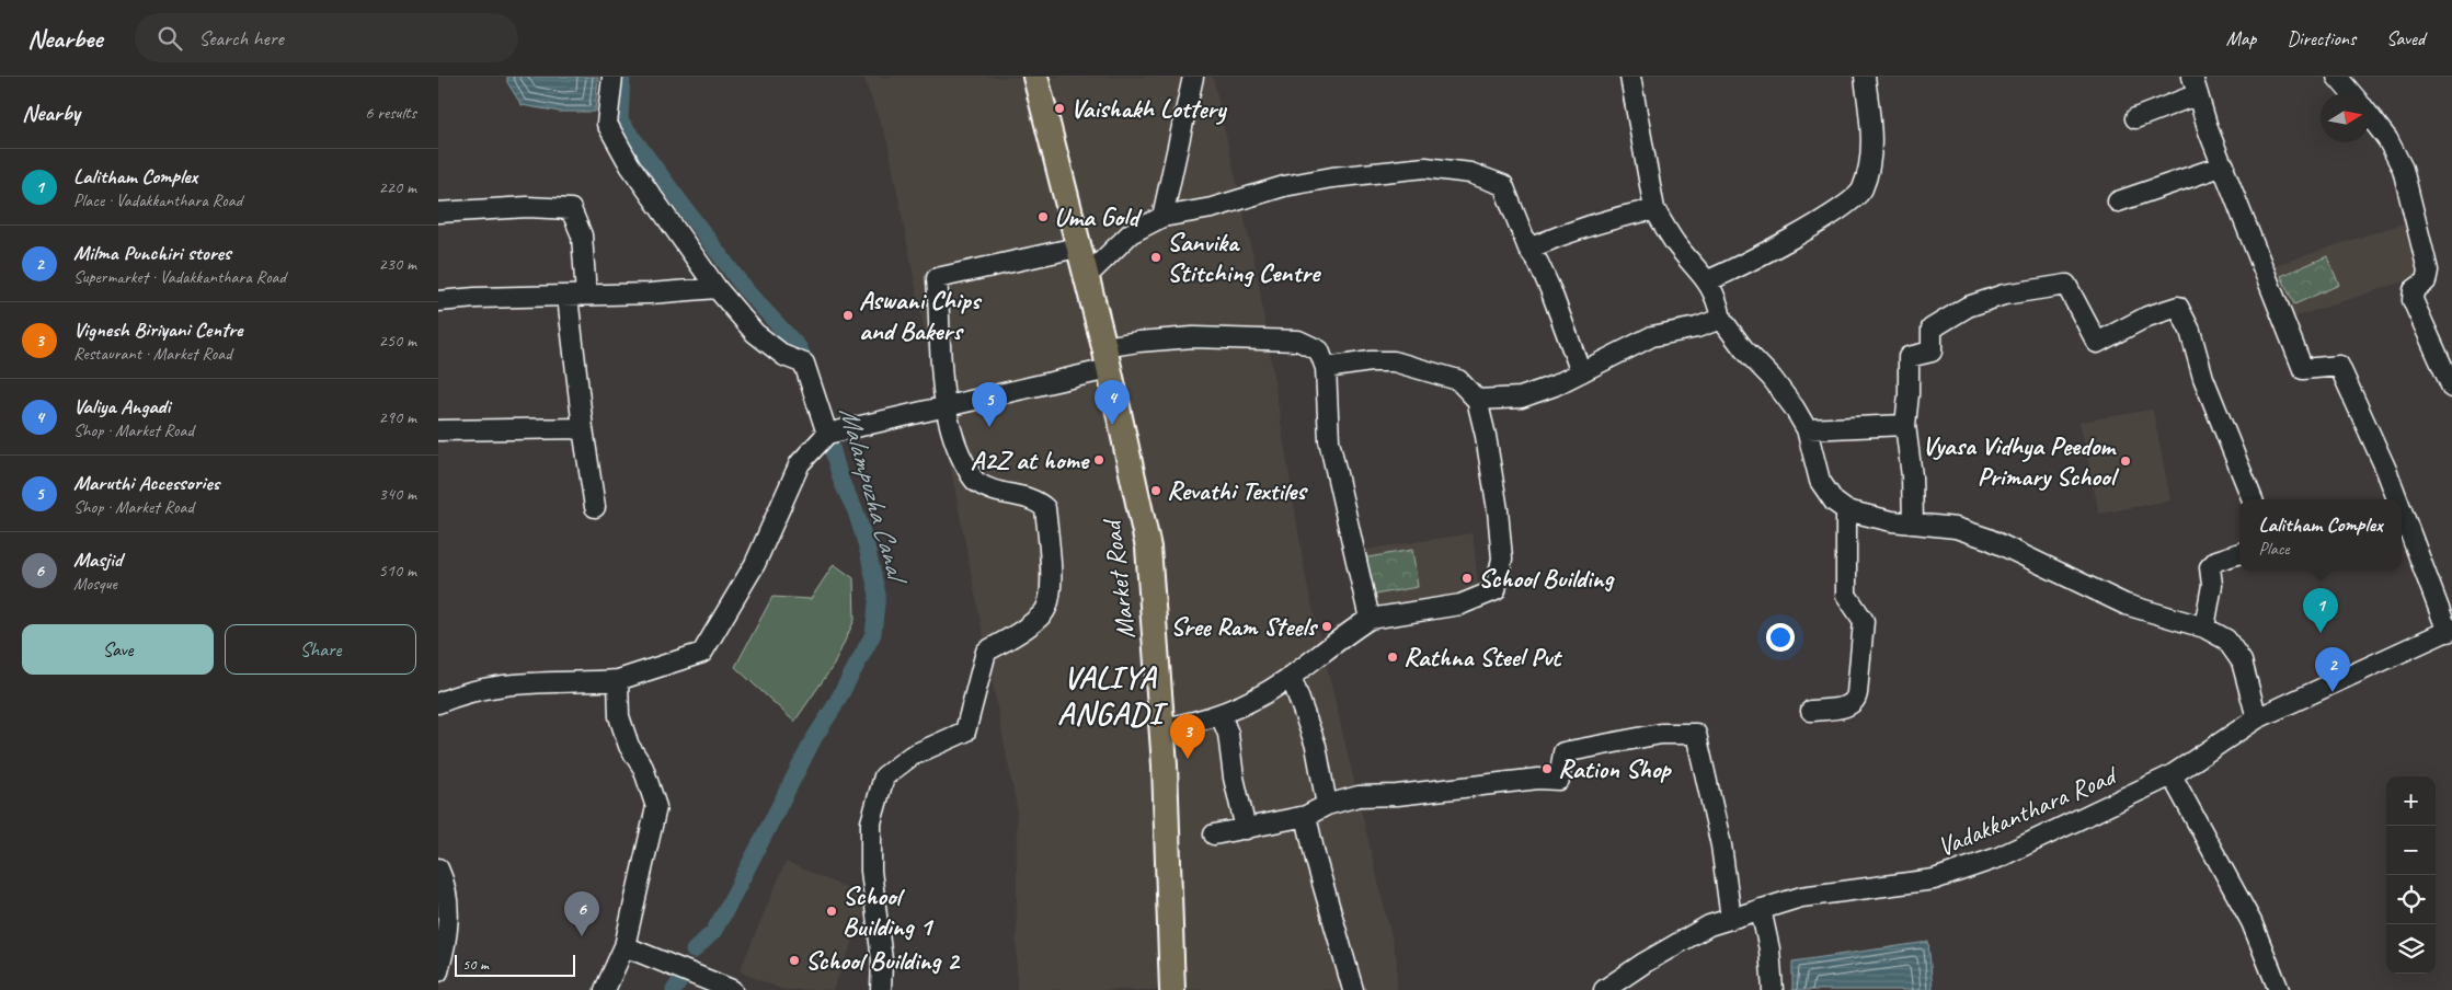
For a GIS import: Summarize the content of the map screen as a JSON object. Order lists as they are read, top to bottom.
{
  "streets": {
    "main road": ["Market Road"],
    "street": ["Vadakkanthara Road"]
  },
  "districts": ["VALIYA ANGADI"],
  "water": ["Malampuzha Canal"],
  "places": [
    "Vaishakh Lottery",
    "Uma Gold",
    "Sanvika Stitching Centre",
    "Aswani Chips and Bakers",
    "A2Z at home",
    "Vyasa Vidhya Peedom Primary School",
    "Revathi Textiles",
    "School Building",
    "Sree Ram Steels",
    "Rathna Steel Pvt",
    "Ration Shop",
    "School Building 1",
    "School Building 2"
  ],
  "scale_bar": "50 m",
  "north": "right",
  "page": {
    "header": "Nearbee",
    "search": "Search here",
    "nav": ["Map", "Directions", "Saved"],
    "heading": ["Nearby", "6 results"],
    "list": [
      {
        "mark": "1",
        "name": "Lalitham Complex",
        "note": "Place · Vadakkanthara Road",
        "value": "220 m"
      },
      {
        "mark": "2",
        "name": "Milma Punchiri stores",
        "note": "Supermarket · Vadakkanthara Road",
        "value": "230 m"
      },
      {
        "mark": "3",
        "name": "Vignesh Biriyani Centre",
        "note": "Restaurant · Market Road",
        "value": "250 m"
      },
      {
        "mark": "4",
        "name": "Valiya Angadi",
        "note": "Shop · Market Road",
        "value": "290 m"
      },
      {
        "mark": "5",
        "name": "Maruthi Accessories",
        "note": "Shop · Market Road",
        "value": "340 m"
      },
      {
        "mark": "6",
        "name": "Masjid",
        "note": "Mosque",
        "value": "510 m"
      }
    ],
    "pins": [
      "4",
      "5",
      "1",
      "2",
      "3",
      "6"
    ],
    "popup": ["Lalitham Complex", "Place"],
    "buttons": ["Save", "Share"],
    "map_buttons": ["+", "−"],
    "scale": "50 m"
  }
}
